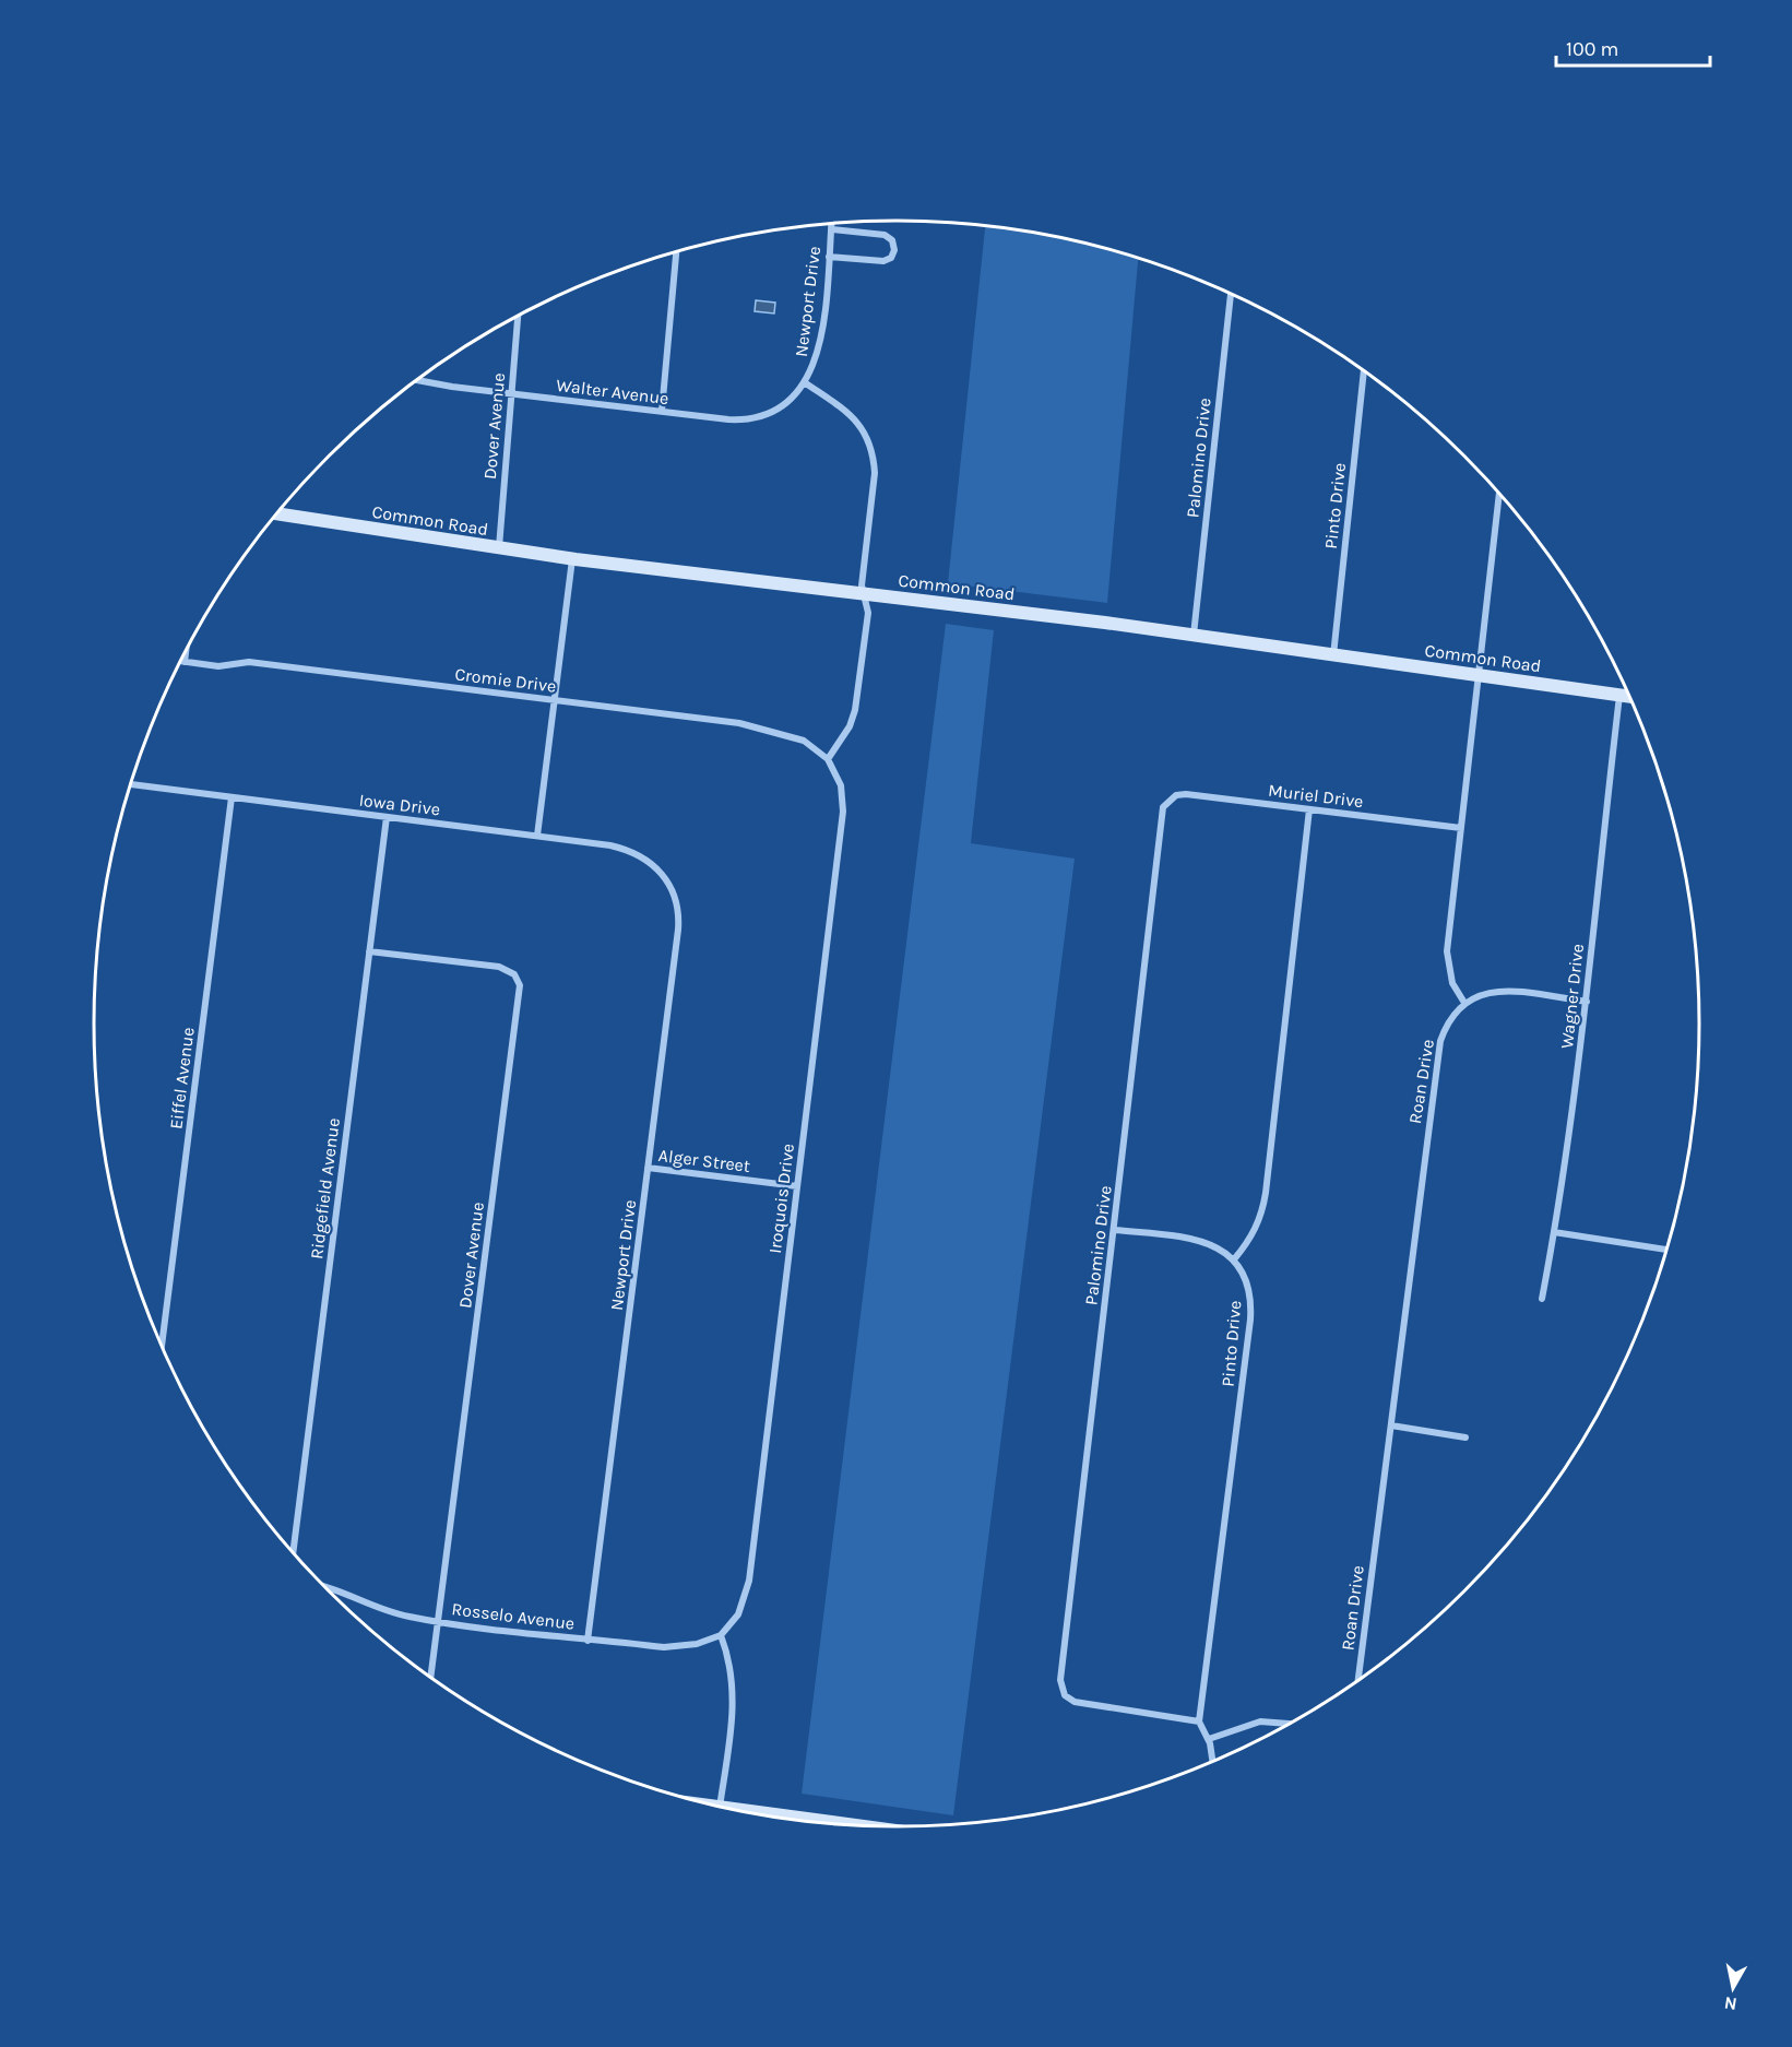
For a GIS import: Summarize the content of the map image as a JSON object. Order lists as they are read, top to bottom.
{
  "streets": {
    "street": [
      "Newport Drive",
      "Walter Avenue",
      "Dover Avenue",
      "Palomino Drive",
      "Pinto Drive",
      "Common Road",
      "Cromie Drive",
      "Muriel Drive",
      "Iowa Drive",
      "Wagner Drive",
      "Eiffel Avenue",
      "Roan Drive",
      "Alger Street",
      "Ridgefield Avenue",
      "Iroquois Drive",
      "Rosselo Avenue"
    ]
  },
  "crossings": [
    ["Newport Drive", "Walter Avenue"],
    ["Newport Drive", "Common Road"],
    ["Newport Drive", "Iowa Drive"],
    ["Newport Drive", "Alger Street"],
    ["Newport Drive", "Rosselo Avenue"],
    ["Walter Avenue", "Dover Avenue"],
    ["Dover Avenue", "Common Road"],
    ["Dover Avenue", "Ridgefield Avenue"],
    ["Dover Avenue", "Rosselo Avenue"],
    ["Palomino Drive", "Pinto Drive"],
    ["Palomino Drive", "Common Road"],
    ["Palomino Drive", "Muriel Drive"],
    ["Pinto Drive", "Common Road"],
    ["Cromie Drive", "Iroquois Drive"],
    ["Iowa Drive", "Eiffel Avenue"],
    ["Iowa Drive", "Ridgefield Avenue"],
    ["Alger Street", "Iroquois Drive"],
    ["Iroquois Drive", "Rosselo Avenue"]
  ],
  "scale_bar": "100 m",
  "north": "bottom"
}
